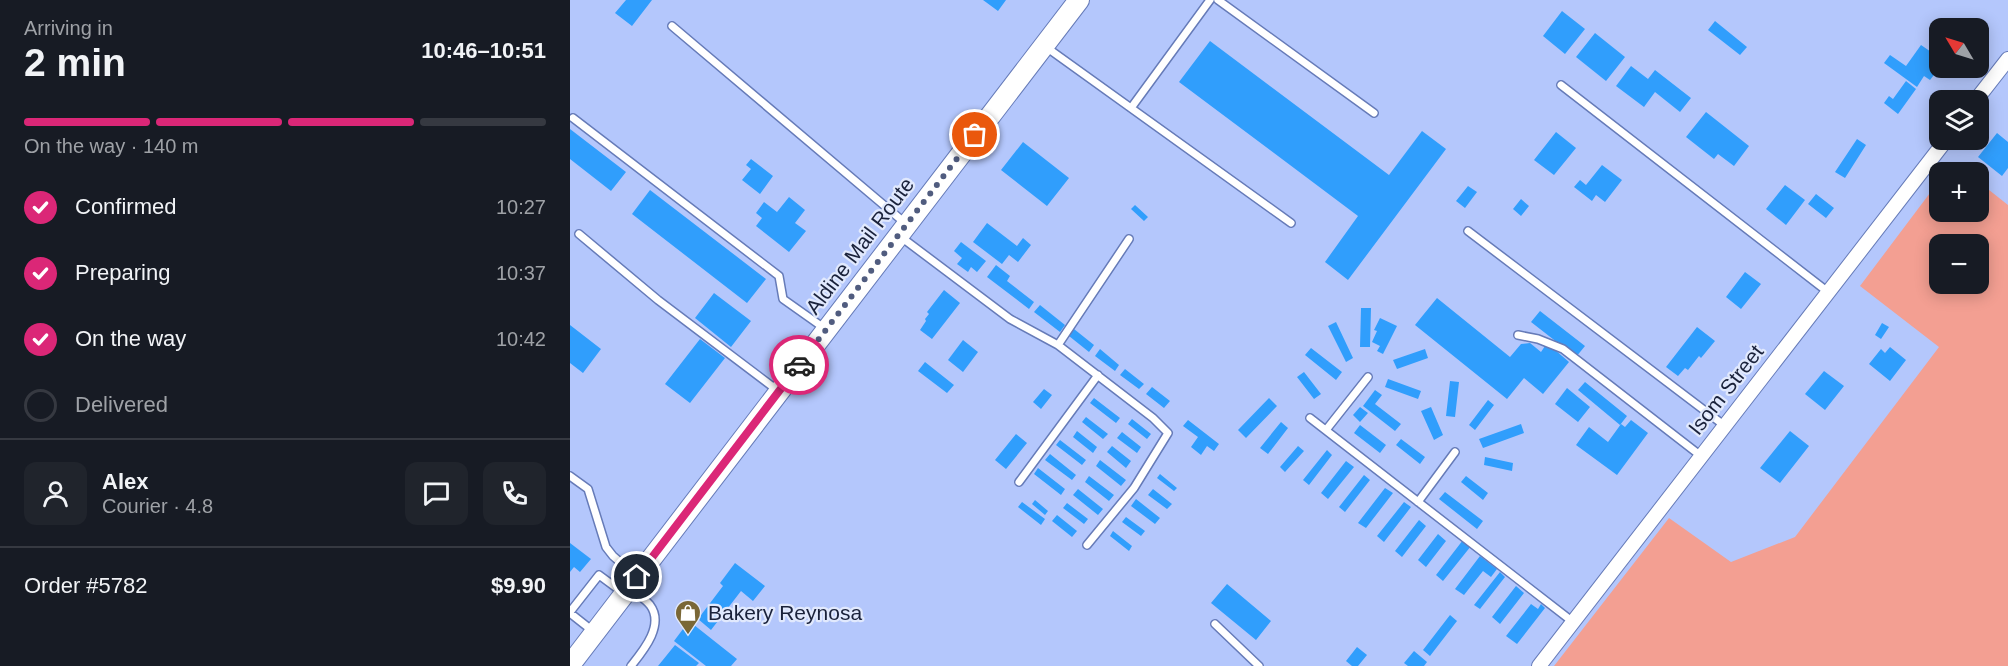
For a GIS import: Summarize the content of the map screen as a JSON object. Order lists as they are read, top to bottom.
{
  "streets": {
    "main road": ["Aldine Mail Route"],
    "street": ["Isom Street"]
  },
  "places": {
    "shop": ["Bakery Reynosa"]
  },
  "north": "top left",
  "page": {
    "heading": ["2 min", "Arriving in", "10:46–10:51"],
    "panel": [
      "Alex",
      "Courier · 4.8",
      "Order #5782",
      "$9.90"
    ],
    "map_buttons": ["+", "−"],
    "bar": "On the way · 140 m",
    "list": [
      ["Confirmed", "10:27"],
      ["Preparing", "10:37"],
      ["On the way", "10:42"],
      "Delivered"
    ]
  }
}
